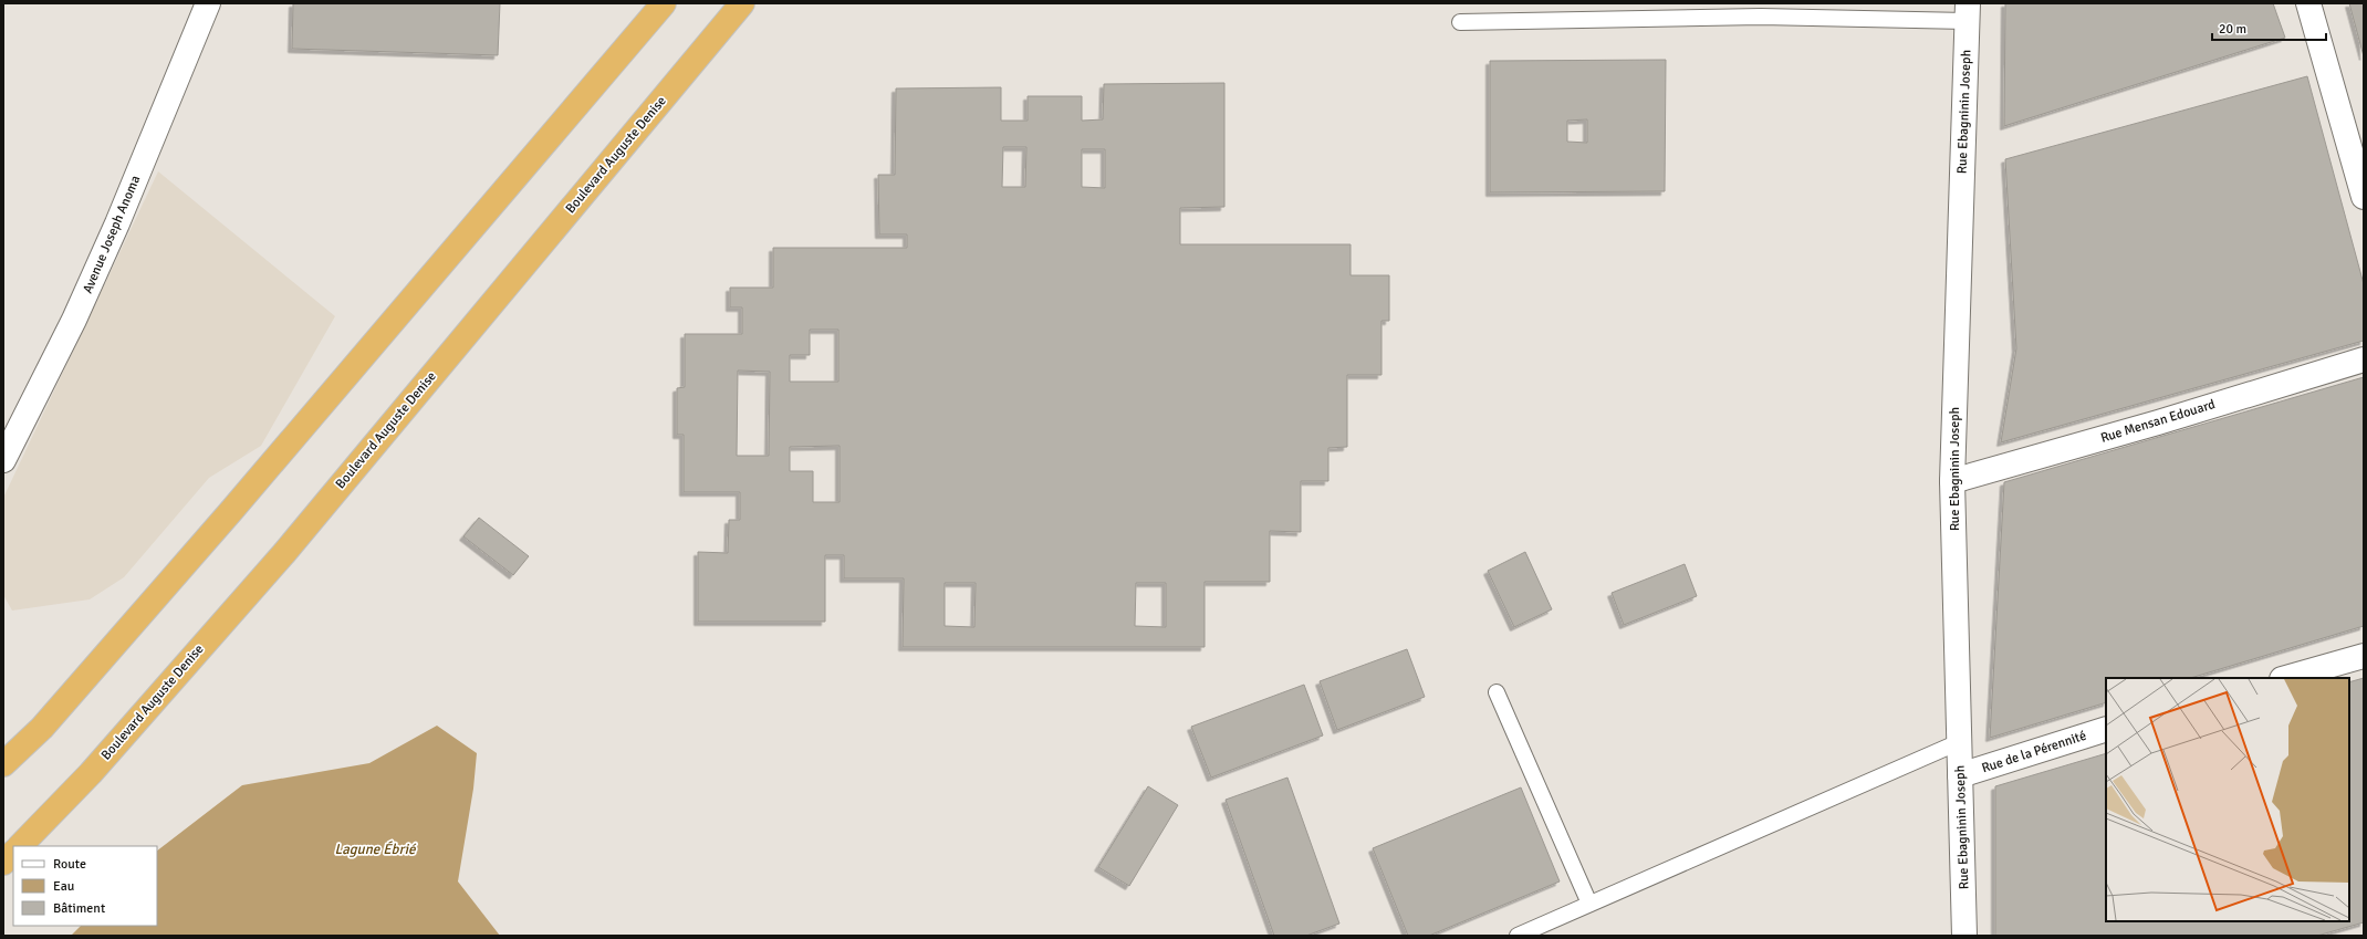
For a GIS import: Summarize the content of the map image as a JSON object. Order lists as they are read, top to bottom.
{
  "streets": {
    "highway": ["Boulevard Auguste Denise"],
    "street": [
      "Rue Ebagninin Joseph",
      "Avenue Joseph Anoma",
      "Rue Mensan Edouard",
      "Rue de la Pérennité"
    ]
  },
  "crossings": [
    ["Rue Ebagninin Joseph", "Rue Mensan Edouard"],
    ["Rue Ebagninin Joseph", "Rue de la Pérennité"]
  ],
  "water": ["Lagune Ébrié"],
  "legend": ["Route", "Eau", "Bâtiment"],
  "scale_bar": "20 m"
}
